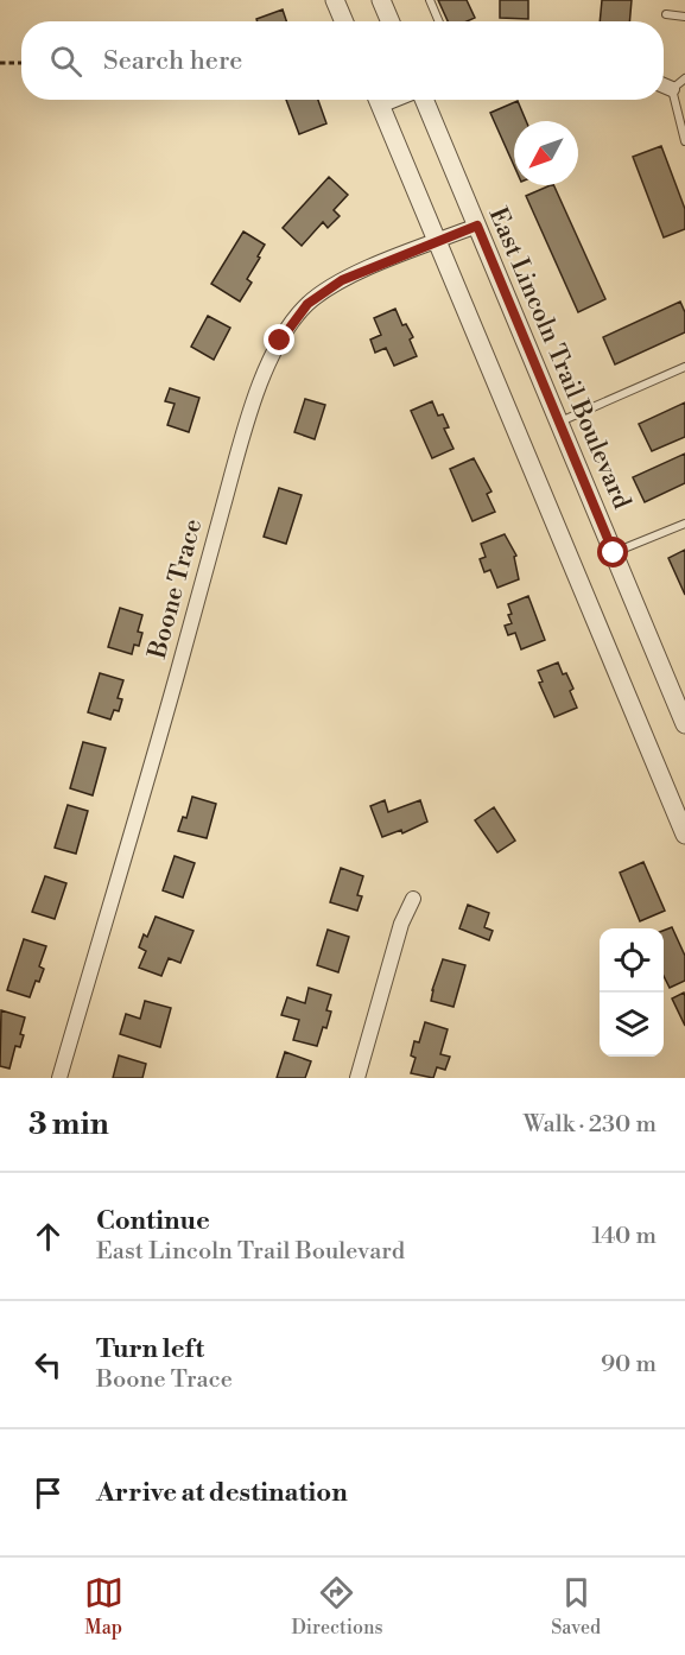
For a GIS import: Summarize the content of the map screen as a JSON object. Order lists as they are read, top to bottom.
{
  "streets": {
    "street": ["East Lincoln Trail Boulevard", "Boone Trace"]
  },
  "crossings": [
    ["East Lincoln Trail Boulevard", "Boone Trace"]
  ],
  "north": "bottom left",
  "page": {
    "search": "Search here",
    "heading": ["3 min", "Walk · 230 m"],
    "list": [
      ["Continue", "East Lincoln Trail Boulevard", "140 m"],
      ["Turn left", "Boone Trace", "90 m"],
      "Arrive at destination"
    ],
    "nav": ["Map", "Directions", "Saved"]
  }
}
